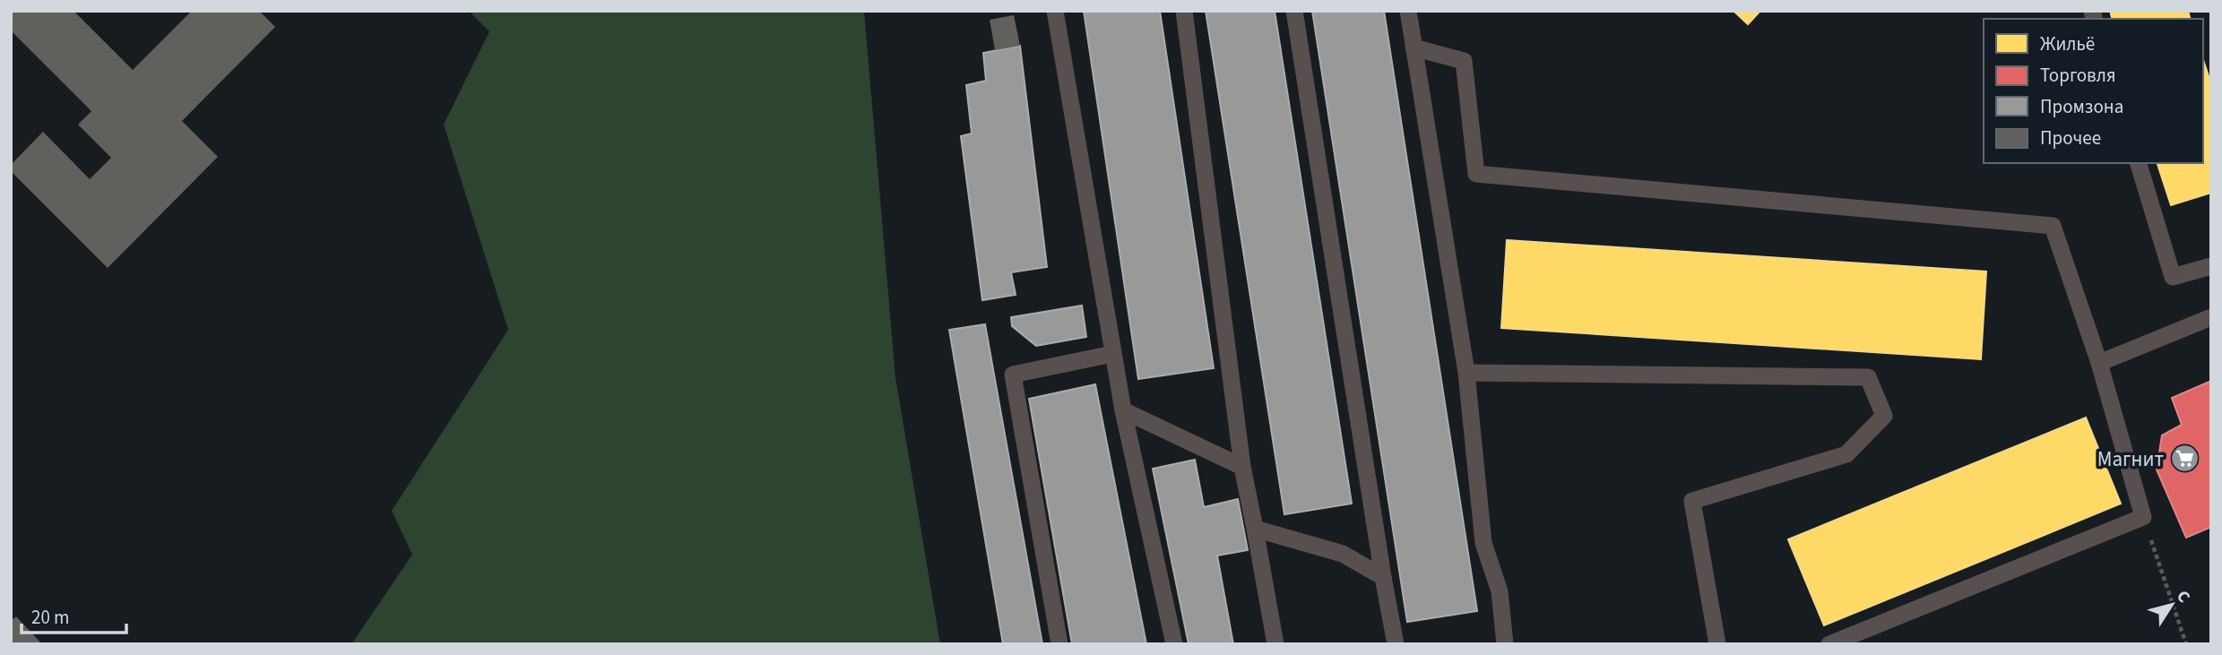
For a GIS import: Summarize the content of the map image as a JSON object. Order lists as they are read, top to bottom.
{
  "places": {
    "supermarket": ["Магнит"]
  },
  "legend": [
    "Жильё",
    "Торговля",
    "Промзона",
    "Прочее"
  ],
  "scale_bar": "20 m",
  "north": "top right"
}
